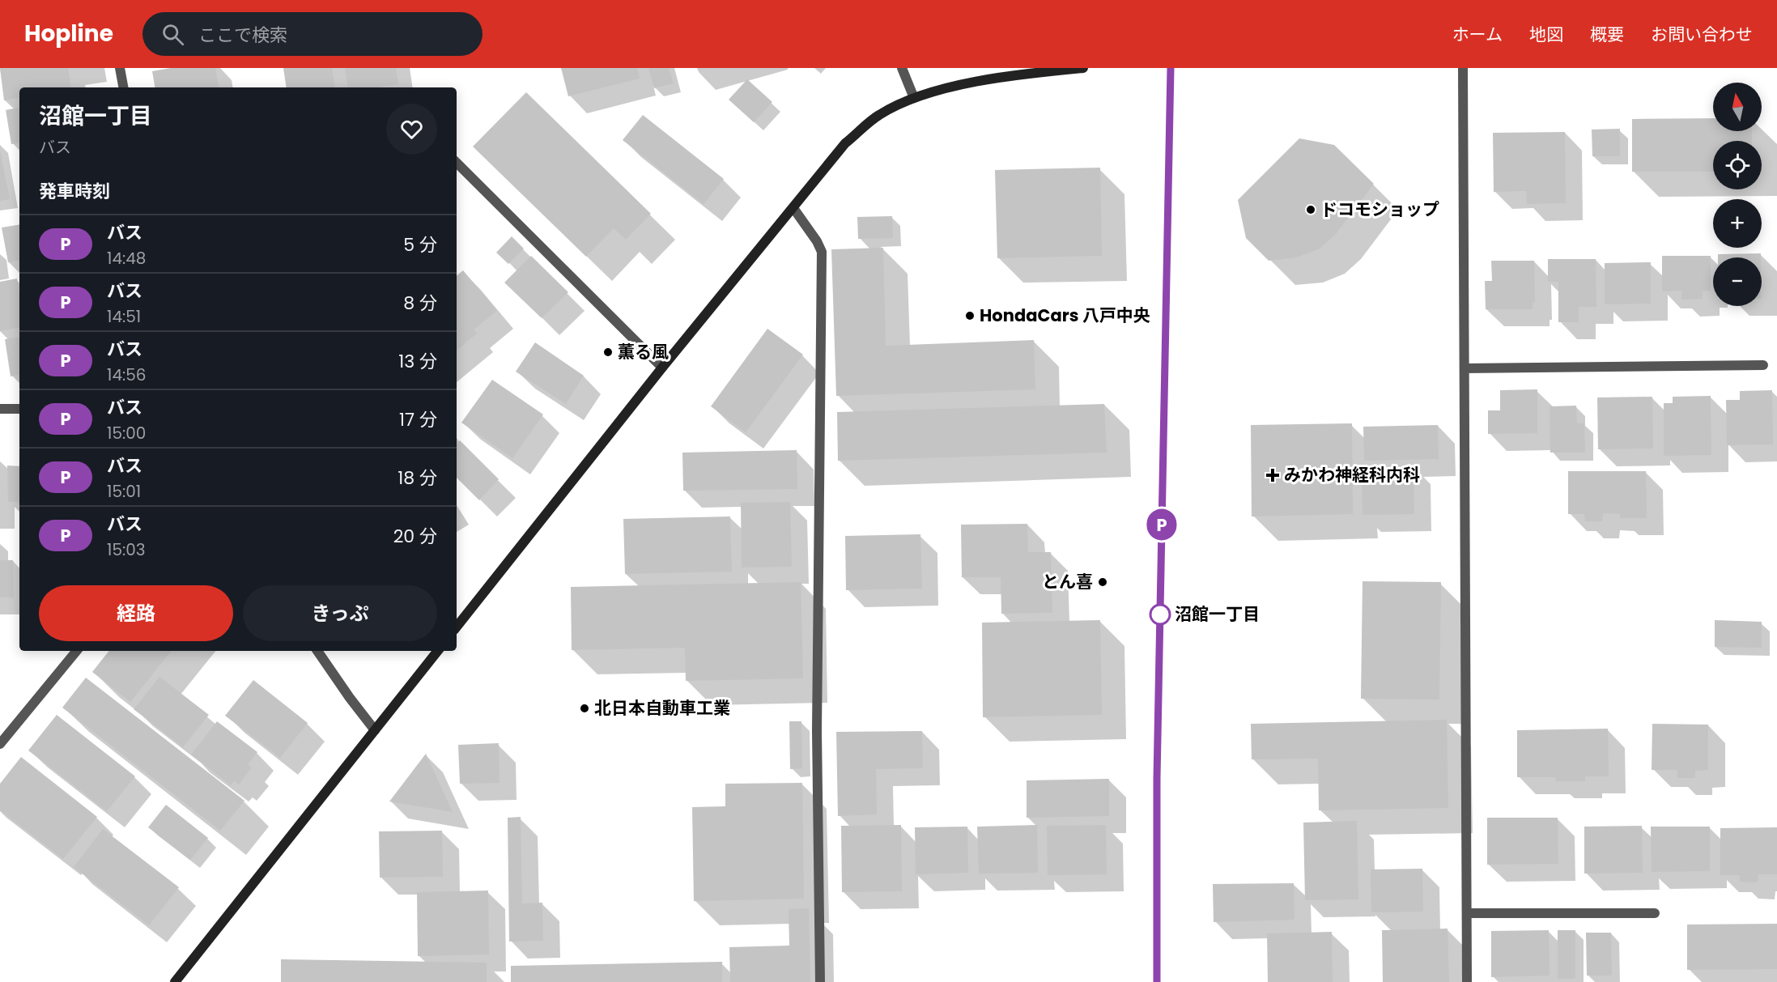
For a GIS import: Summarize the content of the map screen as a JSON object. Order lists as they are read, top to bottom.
{
  "places": {
    "other": [
      "ドコモショップ",
      "HondaCars 八戸中央",
      "薫る風",
      "とん喜",
      "沼館一丁目",
      "北日本自動車工業"
    ],
    "health": ["みかわ神経科内科"]
  },
  "lines": ["bus line P"],
  "north": "top",
  "page": {
    "header": "Hopline",
    "search": "ここで検索",
    "nav": [
      "ホーム",
      "地図",
      "概要",
      "お問い合わせ"
    ],
    "on_map": "P",
    "map_buttons": ["+", "−"],
    "heading": [
      ["沼館一丁目", "バス"],
      "発車時刻"
    ],
    "list": [
      {
        "mark": "P",
        "name": "バス",
        "note": "14:48",
        "value": "5 分"
      },
      {
        "mark": "P",
        "name": "バス",
        "note": "14:51",
        "value": "8 分"
      },
      {
        "mark": "P",
        "name": "バス",
        "note": "14:56",
        "value": "13 分"
      },
      {
        "mark": "P",
        "name": "バス",
        "note": "15:00",
        "value": "17 分"
      },
      {
        "mark": "P",
        "name": "バス",
        "note": "15:01",
        "value": "18 分"
      },
      {
        "mark": "P",
        "name": "バス",
        "note": "15:03",
        "value": "20 分"
      }
    ],
    "buttons": ["経路", "きっぷ"]
  }
}
